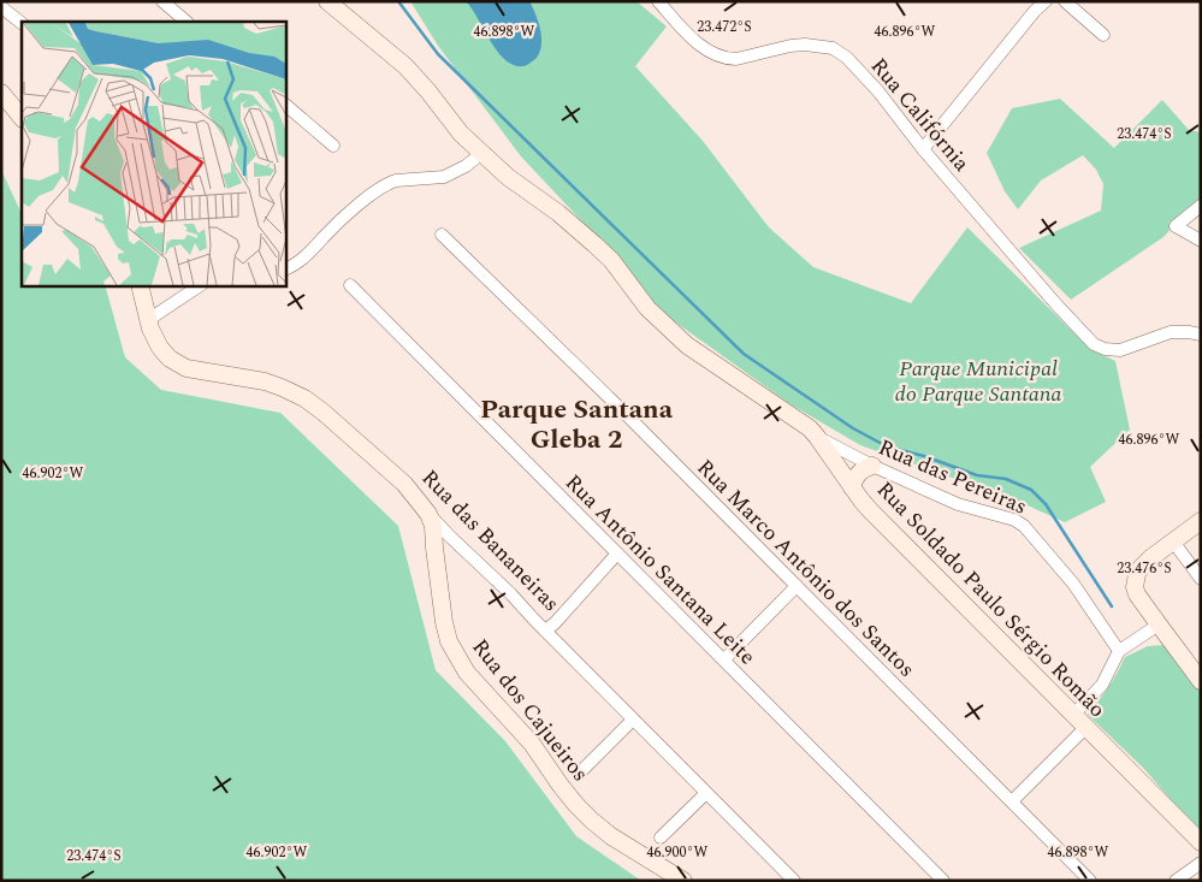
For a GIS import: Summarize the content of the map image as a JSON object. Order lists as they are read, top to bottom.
{
  "streets": {
    "street": [
      "Rua Califórnia",
      "Rua das Pereiras",
      "Rua das Bananeiras",
      "Rua Marco Antônio dos Santos",
      "Rua Antônio Santana Leite",
      "Rua Soldado Paulo Sérgio Romão",
      "Rua dos Cajueiros"
    ]
  },
  "crossings": [
    ["Rua das Pereiras", "Rua Soldado Paulo Sérgio Romão"],
    ["Rua das Bananeiras", "Rua dos Cajueiros"]
  ],
  "districts": ["Parque Santana Gleba 2"],
  "parks": ["Parque Municipal do Parque Santana"],
  "coordinates": [
    "23.472°S",
    "46.898°W",
    "46.896°W",
    "23.474°S",
    "46.902°W",
    "23.476°S",
    "46.900°W"
  ]
}
